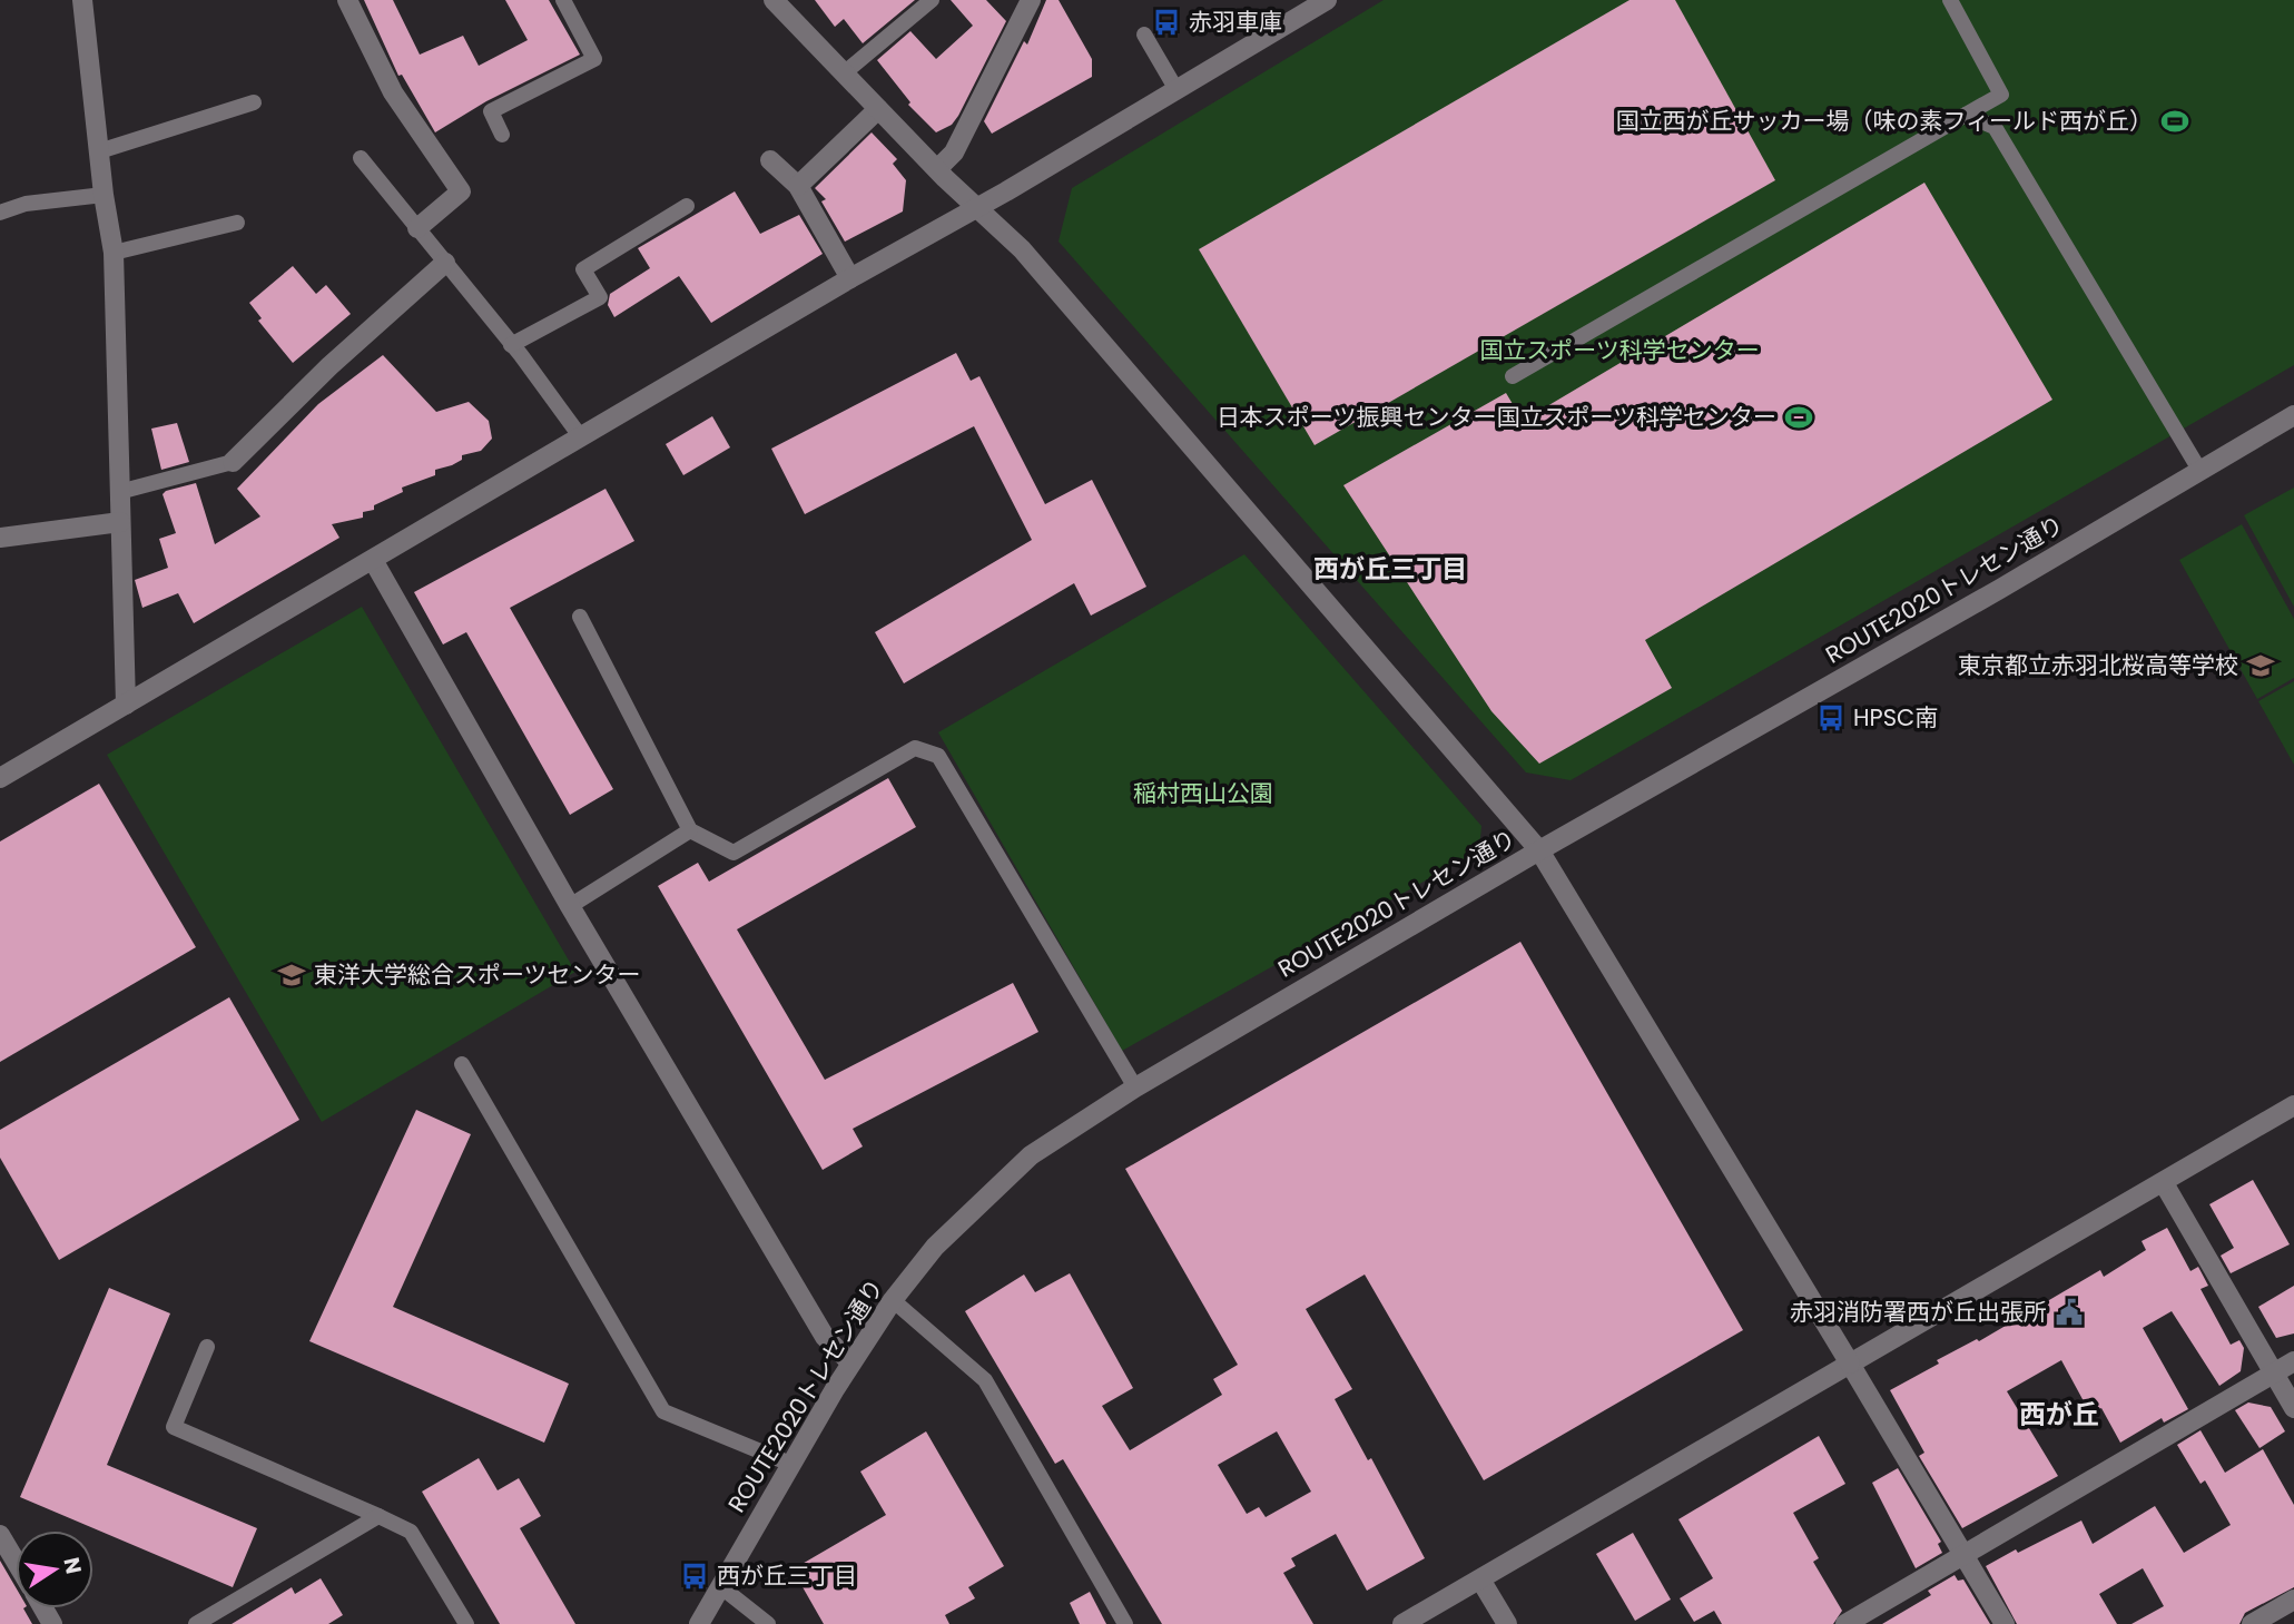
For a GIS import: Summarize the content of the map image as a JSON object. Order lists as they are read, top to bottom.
{
  "streets": {
    "street": ["ROUTE2020トレセン通り"]
  },
  "districts": ["西が丘三丁目", "西が丘"],
  "parks": ["国立スポーツ科学センター", "稲村西山公園"],
  "places": {
    "bus stop": ["赤羽車庫", "HPSC南", "西が丘三丁目"],
    "sports": ["国立西が丘サッカー場（味の素フィールド西が丘）", "日本スポーツ振興センター国立スポーツ科学センター"],
    "school or university": ["東京都立赤羽北桜高等学校", "東洋大学総合スポーツセンター"],
    "public building": ["赤羽消防署西が丘出張所"]
  },
  "north": "right"
}
